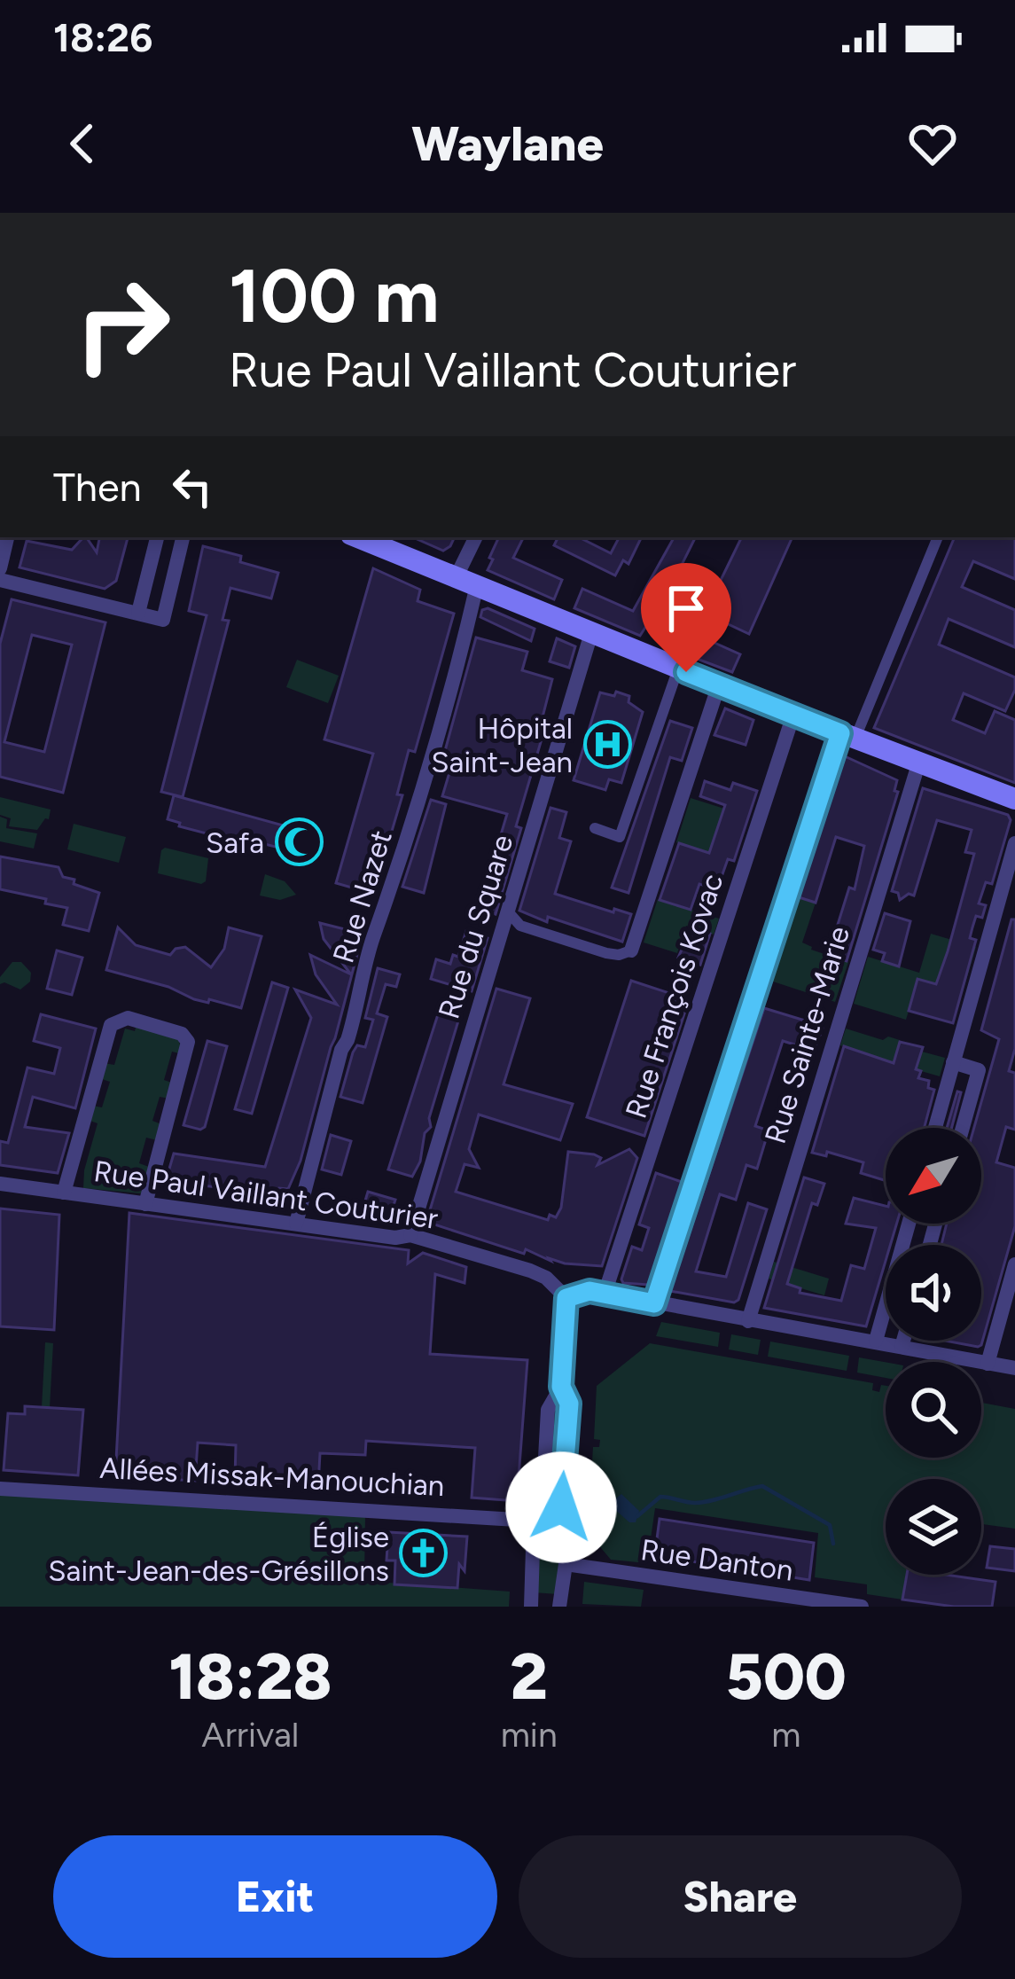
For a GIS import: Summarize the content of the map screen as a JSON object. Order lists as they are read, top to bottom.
{
  "streets": {
    "street": [
      "Rue Nazet",
      "Rue du Square",
      "Rue François Kovac",
      "Rue Sainte-Marie",
      "Rue Paul Vaillant Couturier",
      "Allées Missak-Manouchian",
      "Rue Danton"
    ]
  },
  "crossings": [
    ["Rue Nazet", "Rue Paul Vaillant Couturier"],
    ["Rue du Square", "Rue Paul Vaillant Couturier"]
  ],
  "places": {
    "hospital": ["Hôpital Saint-Jean"],
    "mosque": ["Safa"],
    "church": ["Église Saint-Jean-des-Grésillons"]
  },
  "north": "bottom left",
  "page": {
    "status": "18:26",
    "header": "Waylane",
    "turn": ["100 m", "Rue Paul Vaillant Couturier"],
    "then": "Then",
    "eta": [
      "18:28",
      "Arrival",
      "2",
      "min",
      "500",
      "m"
    ],
    "buttons": ["Exit", "Share"]
  }
}
